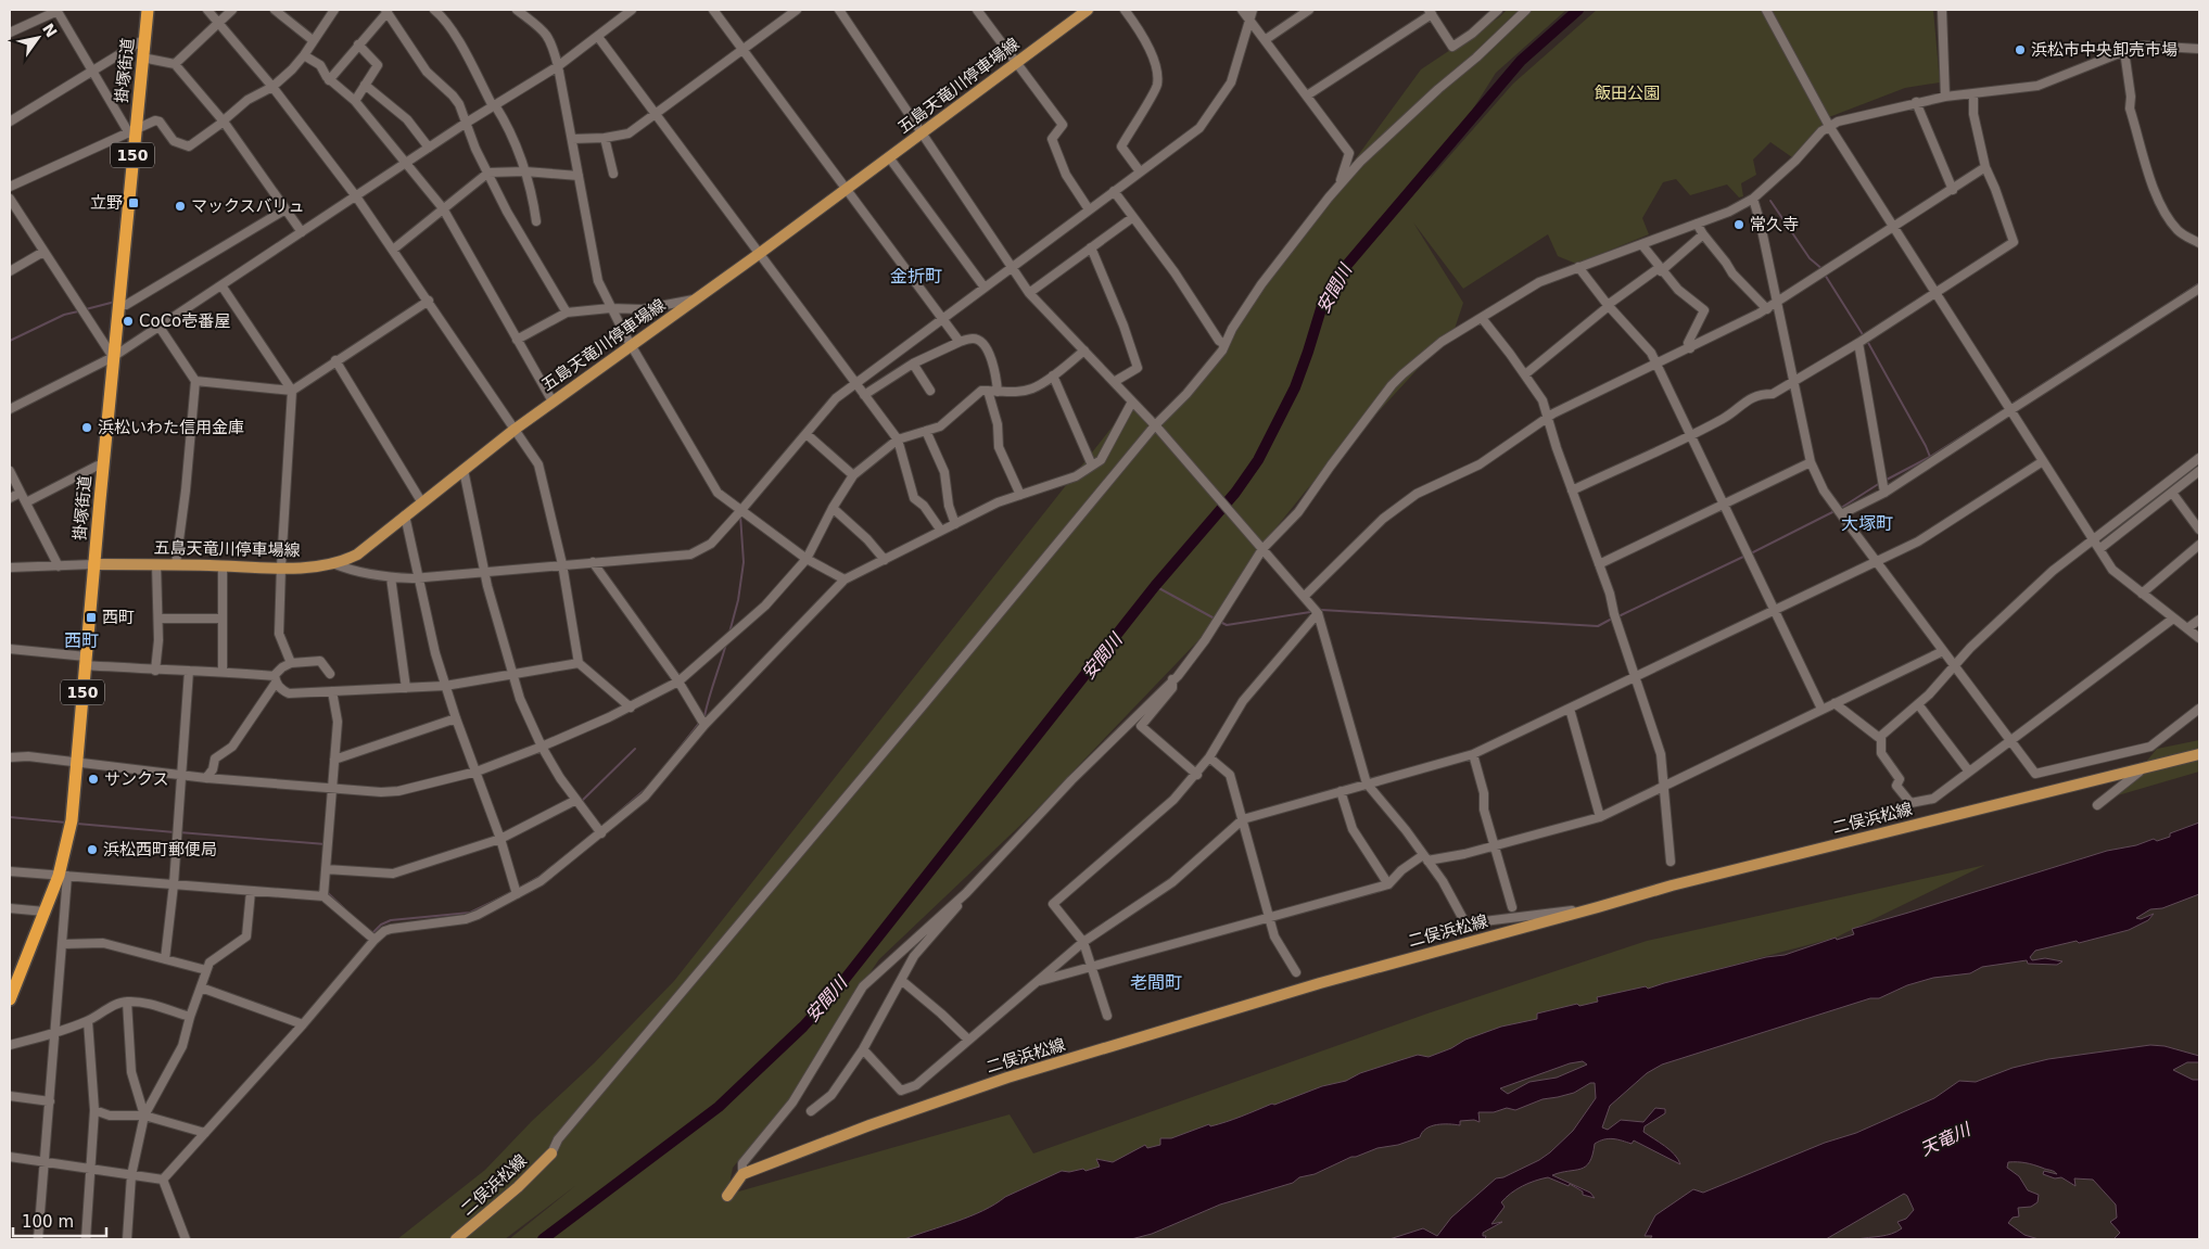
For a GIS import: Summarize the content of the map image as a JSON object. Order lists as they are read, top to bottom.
{
  "streets": {
    "highway": ["掛塚街道", "150"],
    "main road": ["五島天竜川停車場線", "二俣浜松線"]
  },
  "crossings": [
    ["掛塚街道", "五島天竜川停車場線"]
  ],
  "districts": [
    "金折町",
    "大塚町",
    "西町",
    "老間町"
  ],
  "water": ["安間川", "天竜川"],
  "parks": ["飯田公園"],
  "places": {
    "other": [
      "浜松市中央卸売市場",
      "マックスバリュ",
      "常久寺",
      "CoCo壱番屋",
      "浜松いわた信用金庫",
      "サンクス",
      "浜松西町郵便局"
    ],
    "transit": ["立野", "西町"]
  },
  "scale_bar": "100 m",
  "north": "top right"
}
